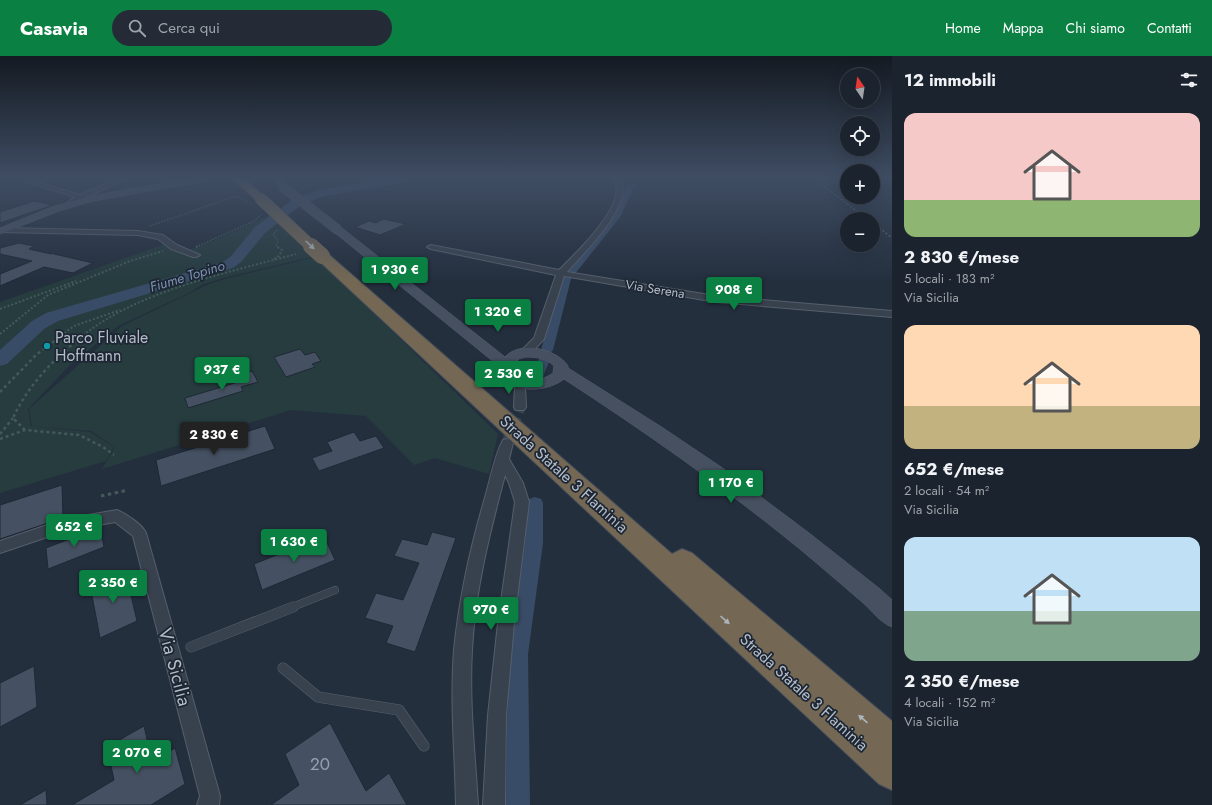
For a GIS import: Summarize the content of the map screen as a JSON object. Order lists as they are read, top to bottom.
{
  "streets": {
    "highway": ["Strada Statale 3 Flaminia"],
    "street": ["Via Serena", "Via Sicilia"]
  },
  "water": ["Fiume Topino"],
  "places": ["Parco Fluviale Hoffmann"],
  "house_numbers": ["20"],
  "north": "top",
  "page": {
    "header": "Casavia",
    "search": "Cerca qui",
    "nav": [
      "Home",
      "Mappa",
      "Chi siamo",
      "Contatti"
    ],
    "heading": "12 immobili",
    "map_buttons": ["+", "−"],
    "list": [
      {
        "name": "2 830 €/mese",
        "note": "5 locali · 183 m² · Via Sicilia"
      },
      {
        "name": "652 €/mese",
        "note": "2 locali · 54 m² · Via Sicilia"
      },
      {
        "name": "2 350 €/mese",
        "note": "4 locali · 152 m² · Via Sicilia"
      }
    ],
    "price": [
      "1 930 €",
      "908 €",
      "1 320 €",
      "937 €",
      "2 530 €",
      "2 830 €",
      "1 170 €",
      "652 €",
      "1 630 €",
      "2 350 €",
      "970 €",
      "2 070 €"
    ]
  }
}
